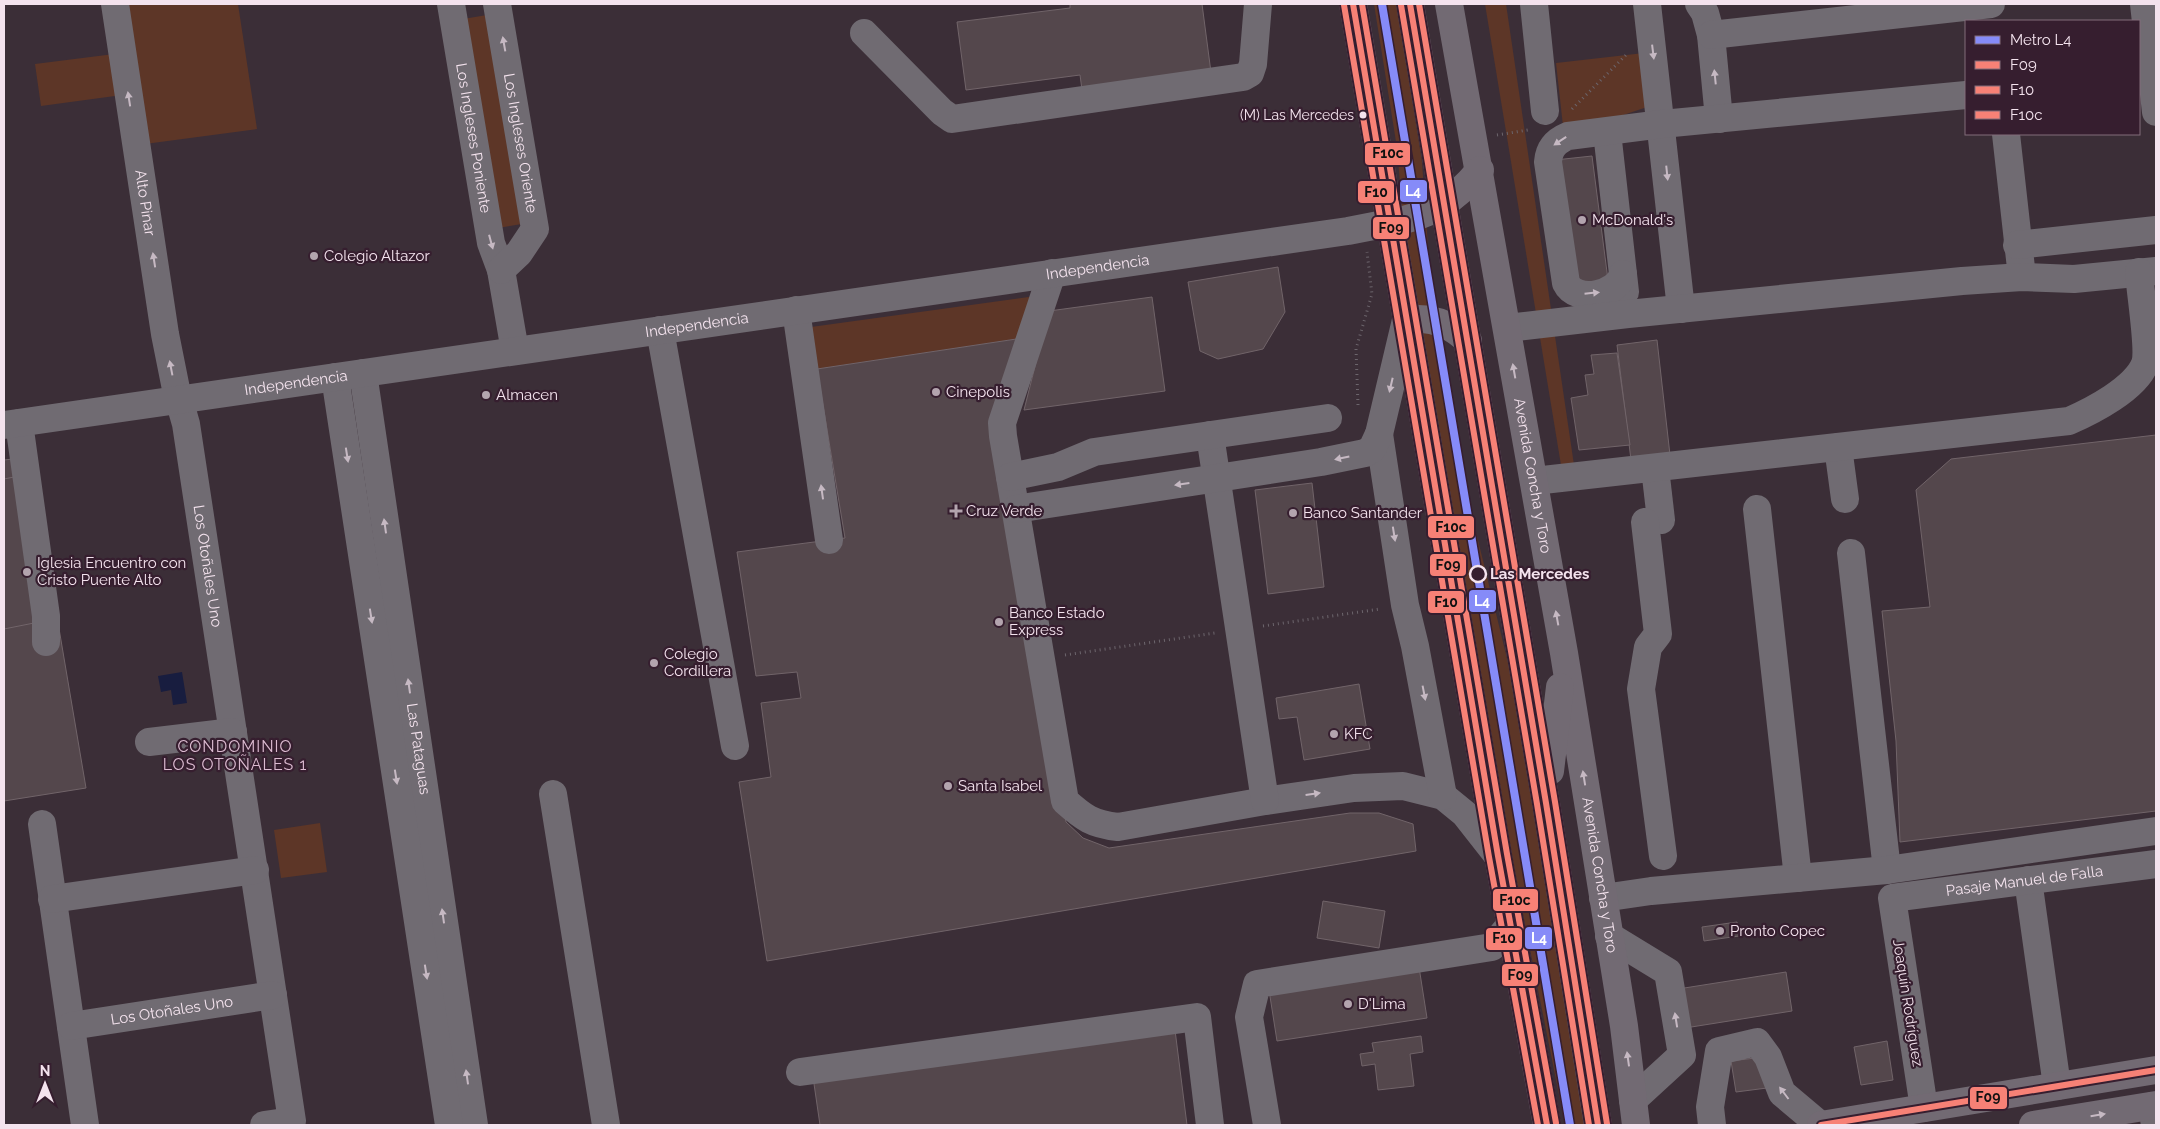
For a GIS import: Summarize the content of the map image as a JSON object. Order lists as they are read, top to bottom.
{
  "streets": {
    "main road": ["Avenida Concha y Toro"],
    "street": [
      "Los Ingleses Poniente",
      "Los Ingleses Oriente",
      "Alto Pinar",
      "Independencia",
      "Los Otoñales Uno",
      "Las Pataguas",
      "Pasaje Manuel de Falla",
      "Joaquín Rodríguez"
    ]
  },
  "crossings": [
    ["Los Ingleses Poniente", "Los Ingleses Oriente"],
    ["Los Ingleses Poniente", "Independencia"],
    ["Alto Pinar", "Independencia"],
    ["Alto Pinar", "Los Otoñales Uno"],
    ["Independencia", "Los Otoñales Uno"],
    ["Independencia", "Las Pataguas"],
    ["Pasaje Manuel de Falla", "Joaquín Rodríguez"]
  ],
  "one_way": ["Los Ingleses Poniente", "Alto Pinar"],
  "districts": ["CONDOMINIO LOS OTOÑALES 1"],
  "places": {
    "other": [
      "(M) Las Mercedes",
      "McDonald's",
      "Colegio Altazor",
      "Cinepolis",
      "Almacen",
      "Banco Santander",
      "Iglesia Encuentro con Cristo Puente Alto",
      "Las Mercedes",
      "Banco Estado Express",
      "Colegio Cordillera",
      "KFC",
      "Santa Isabel",
      "Pronto Copec",
      "D'Lima"
    ],
    "health": ["Cruz Verde"]
  },
  "lines": [
    "metro line L4",
    "transit line F09",
    "transit line F10c",
    "transit line F10"
  ],
  "legend": [
    "Metro L4",
    "F09",
    "F10",
    "F10c"
  ],
  "north": "top"
}
